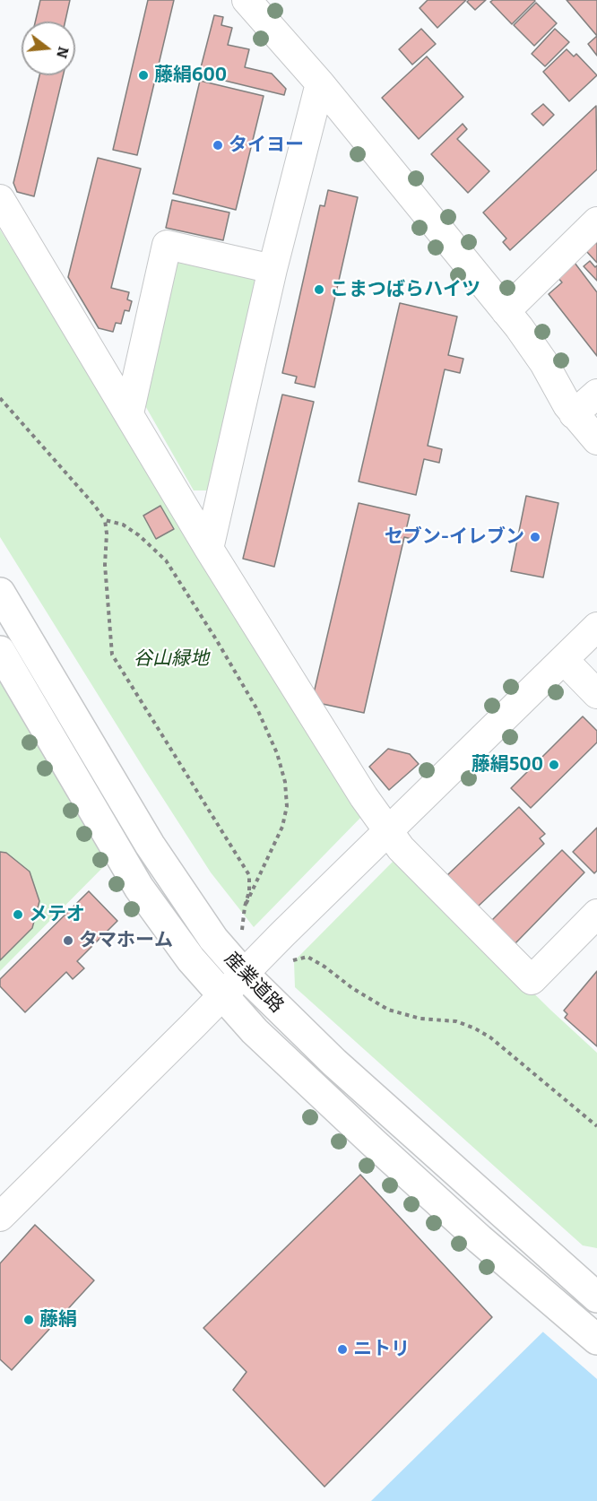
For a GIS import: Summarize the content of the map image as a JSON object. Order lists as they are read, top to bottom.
{
  "streets": {
    "main road": ["産業道路"]
  },
  "parks": ["谷山緑地"],
  "places": [
    "藤絹600",
    "タイヨー",
    "こまつばらハイツ",
    "セブン-イレブン",
    "藤絹500",
    "メテオ",
    "タマホーム",
    "藤絹",
    "ニトリ"
  ],
  "north": "right"
}
